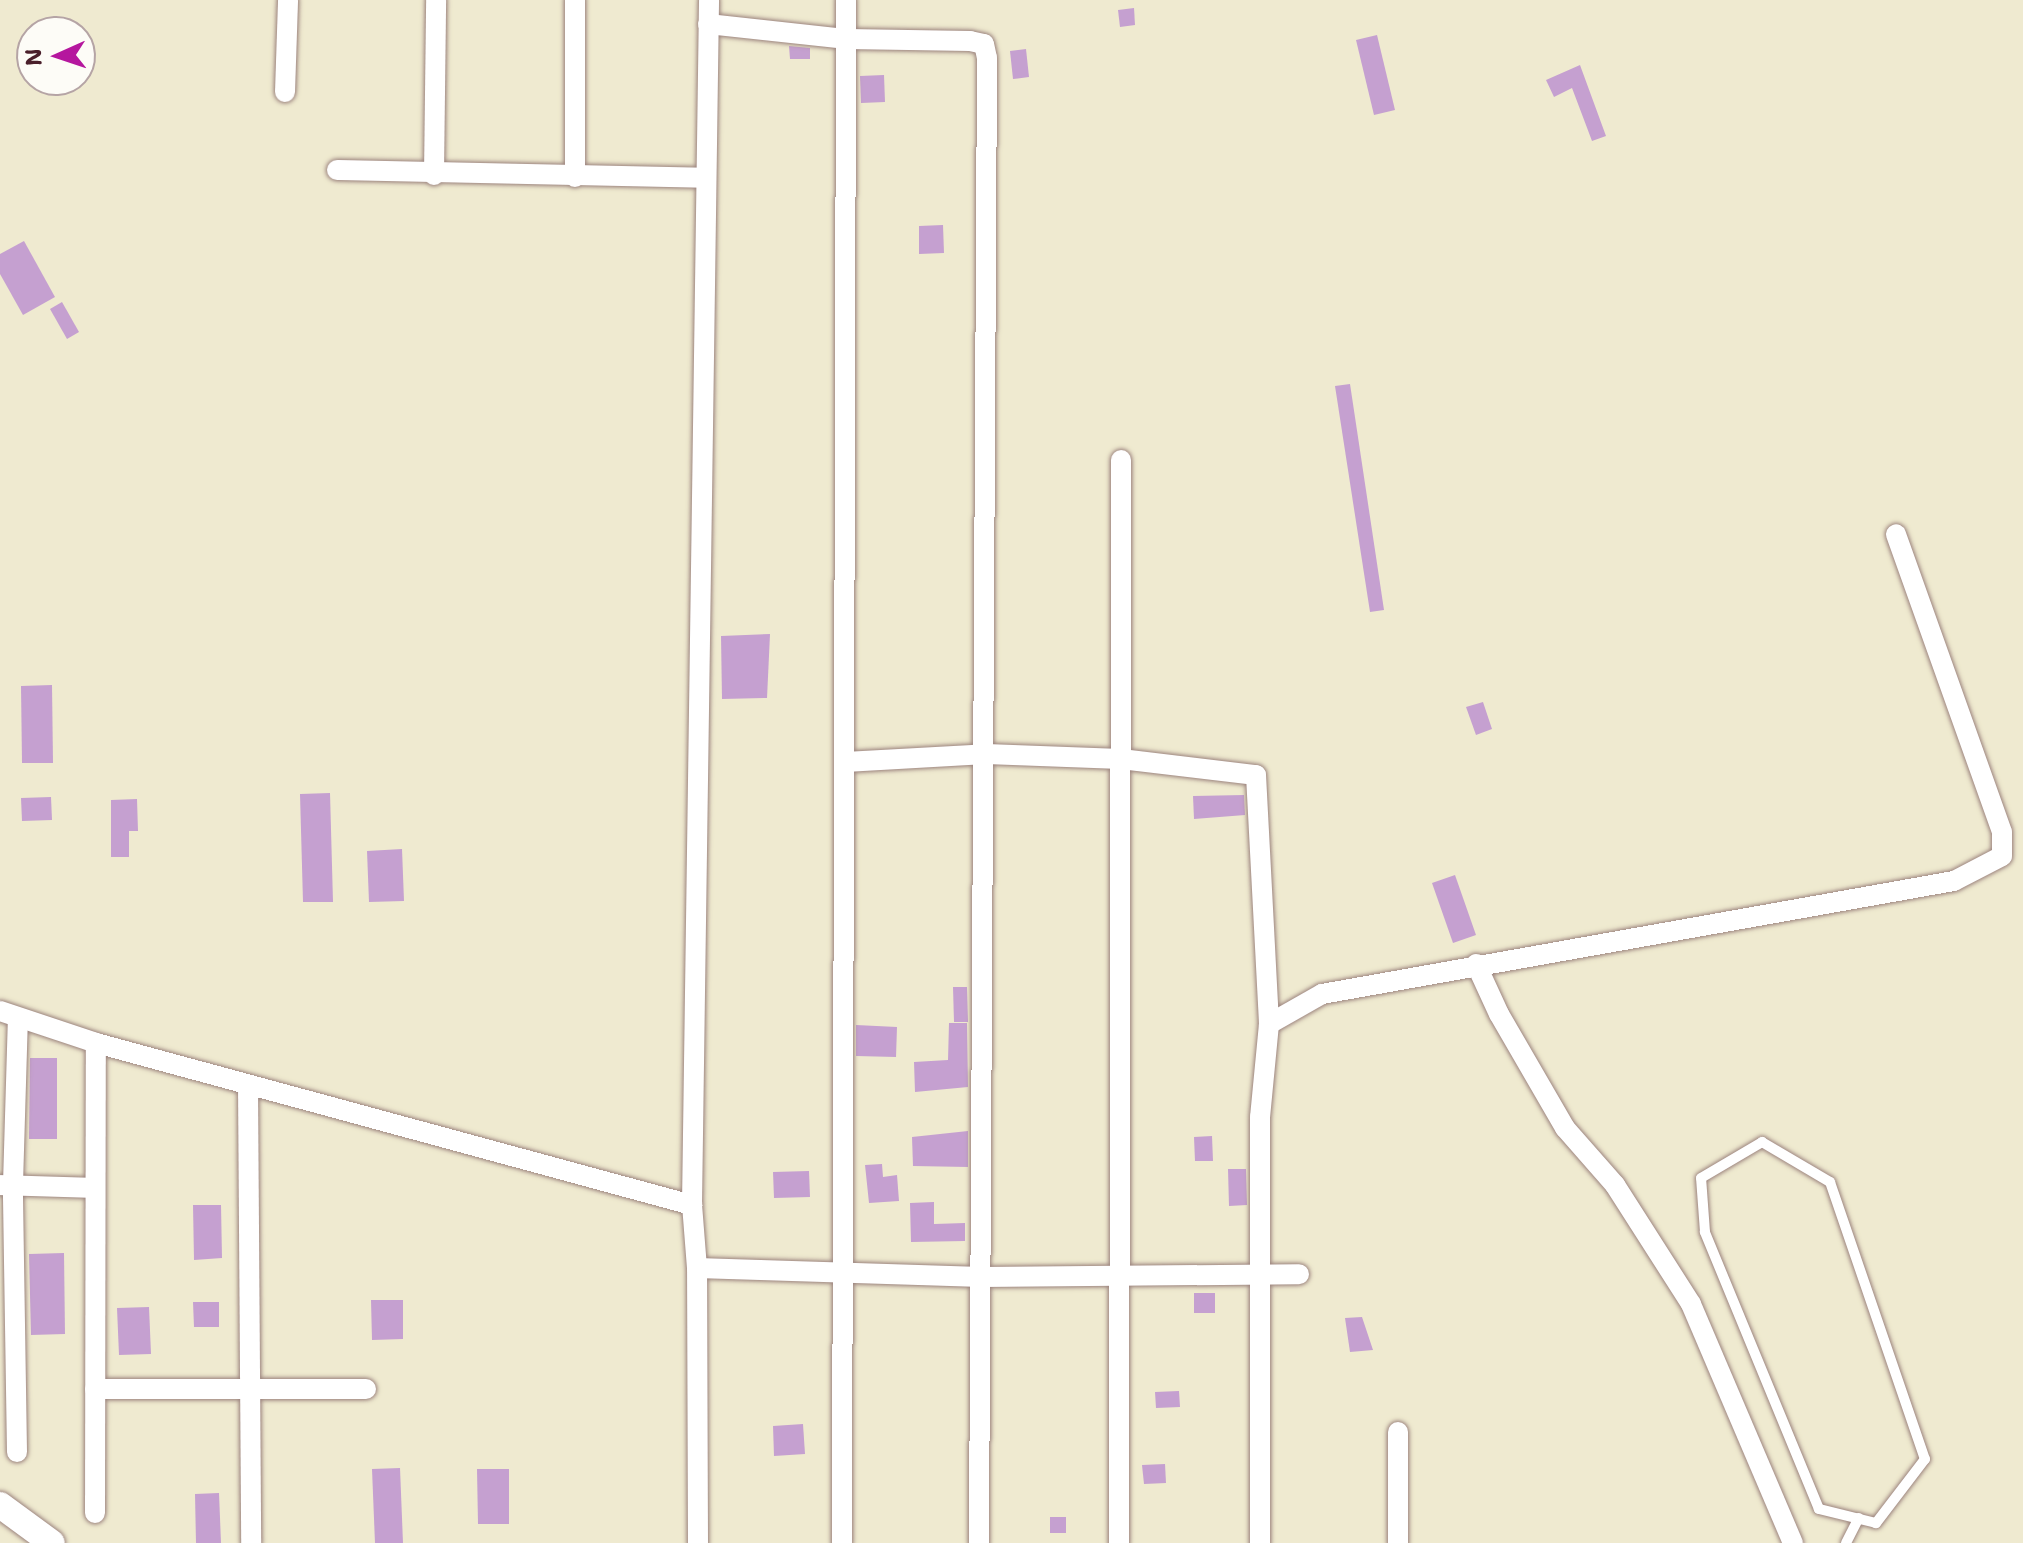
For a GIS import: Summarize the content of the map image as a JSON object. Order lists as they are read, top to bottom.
{
  "north": "left"
}
